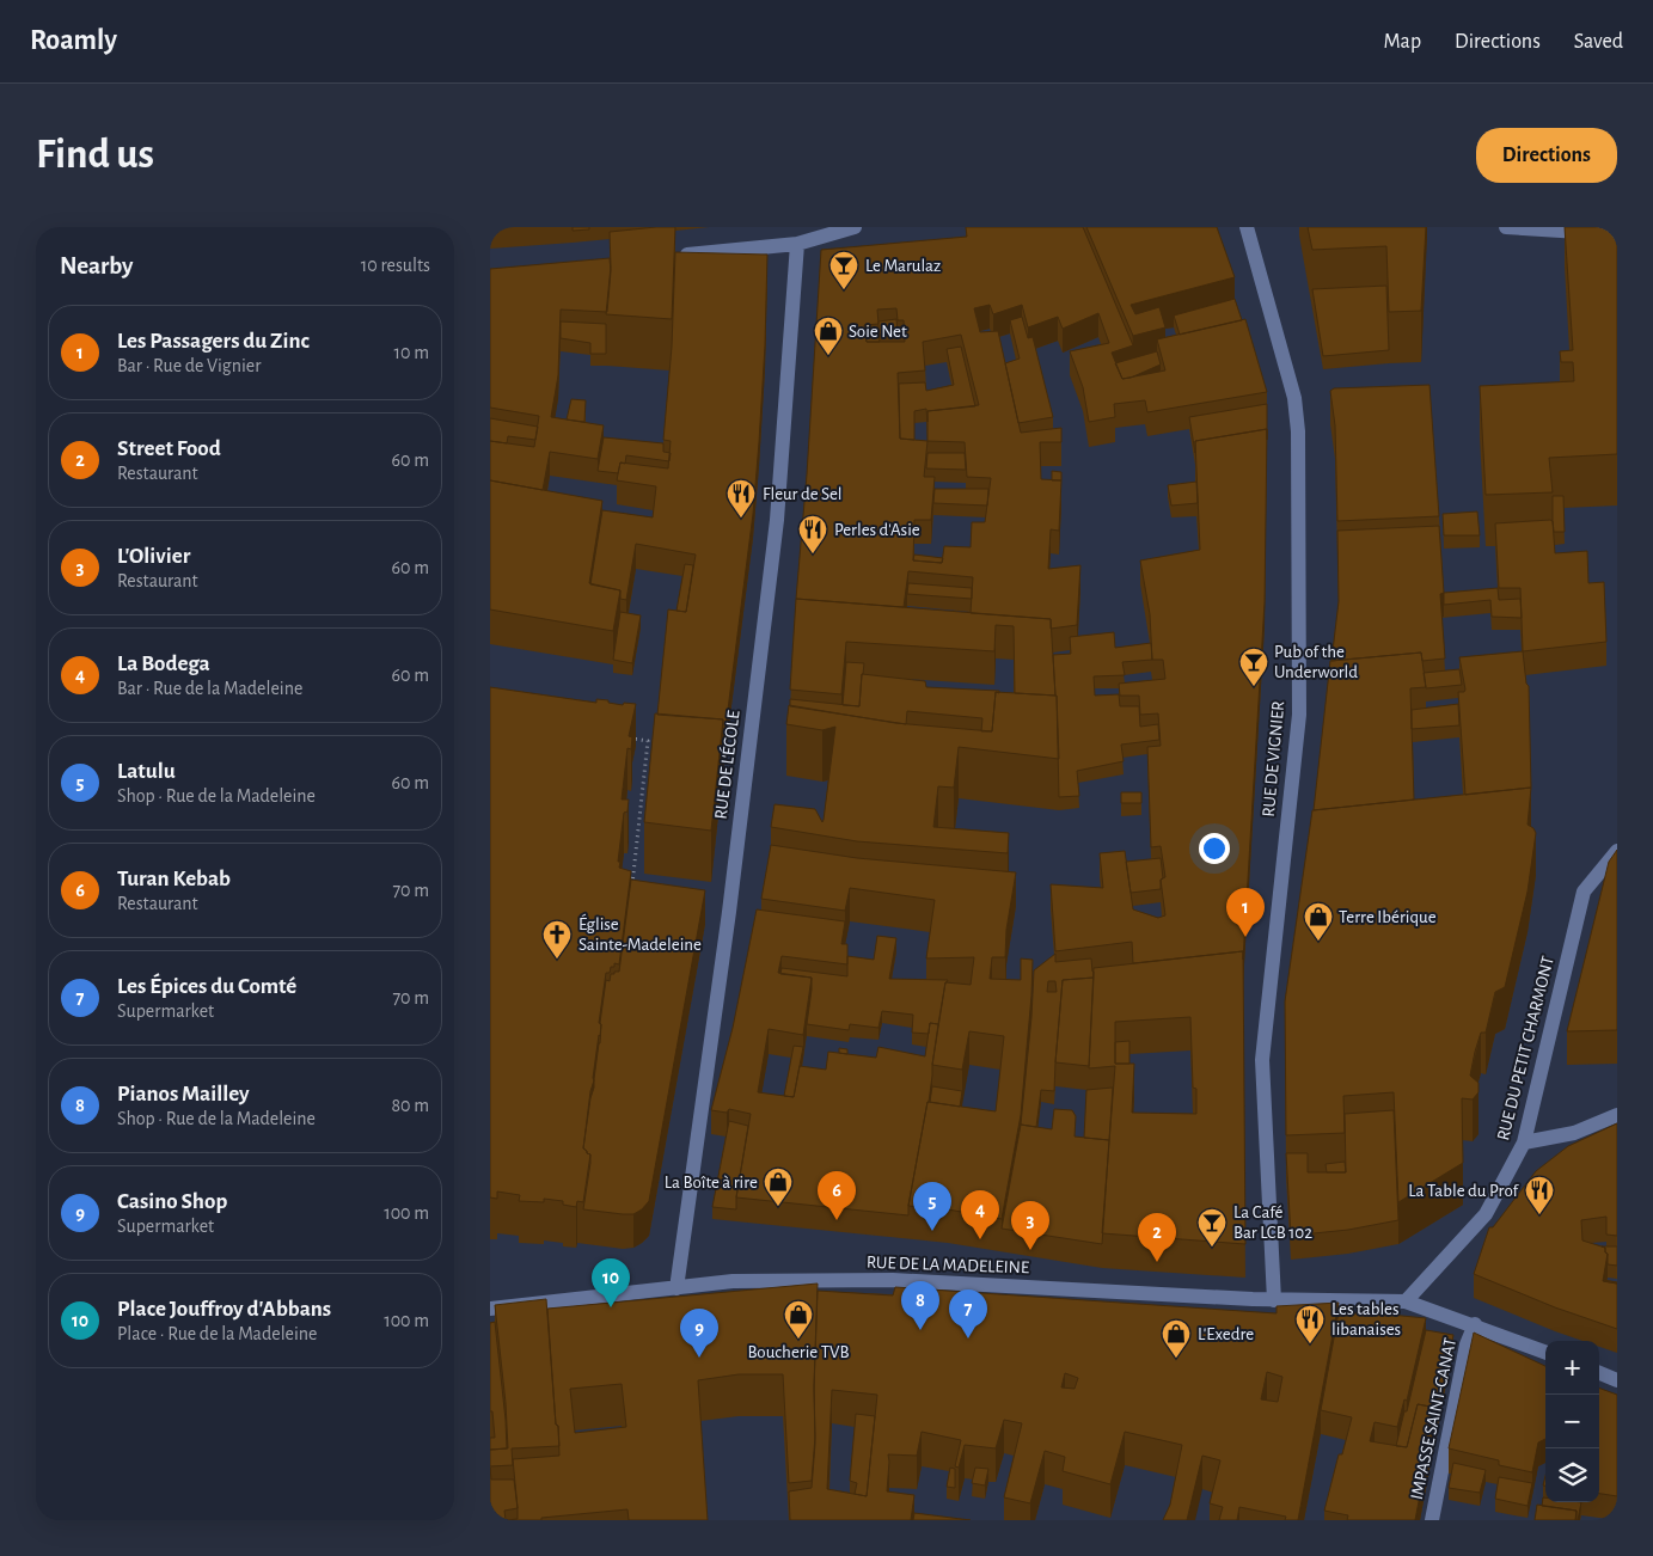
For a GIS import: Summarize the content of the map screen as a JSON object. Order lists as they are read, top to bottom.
{
  "streets": {
    "street": [
      "RUE DE VIGNIER",
      "RUE DE L'ÉCOLE",
      "RUE DU PETIT CHARMONT",
      "RUE DE LA MADELEINE",
      "IMPASSE SAINT-CANAT"
    ]
  },
  "crossings": [
    ["RUE DE VIGNIER", "RUE DE LA MADELEINE"],
    ["RUE DE L'ÉCOLE", "RUE DE LA MADELEINE"],
    ["RUE DU PETIT CHARMONT", "RUE DE LA MADELEINE"],
    ["RUE DE LA MADELEINE", "IMPASSE SAINT-CANAT"]
  ],
  "places": {
    "bar": ["Le Marulaz", "Pub of the Underworld", "La Café Bar LCB 102"],
    "shop": [
      "Soie Net",
      "Terre Ibérique",
      "La Boîte à rire",
      "Boucherie TVB",
      "L'Exedre"
    ],
    "restaurant": [
      "Fleur de Sel",
      "Perles d'Asie",
      "La Table du Prof",
      "Les tables libanaises"
    ],
    "church": ["Église Sainte-Madeleine"]
  },
  "page": {
    "header": "Roamly",
    "nav": ["Map", "Directions", "Saved"],
    "buttons": "Directions",
    "title": "Find us",
    "heading": ["Nearby", "10 results"],
    "list": [
      {
        "mark": "1",
        "name": "Les Passagers du Zinc",
        "note": "Bar · Rue de Vignier",
        "value": "10 m"
      },
      {
        "mark": "2",
        "name": "Street Food",
        "note": "Restaurant",
        "value": "60 m"
      },
      {
        "mark": "3",
        "name": "L'Olivier",
        "note": "Restaurant",
        "value": "60 m"
      },
      {
        "mark": "4",
        "name": "La Bodega",
        "note": "Bar · Rue de la Madeleine",
        "value": "60 m"
      },
      {
        "mark": "5",
        "name": "Latulu",
        "note": "Shop · Rue de la Madeleine",
        "value": "60 m"
      },
      {
        "mark": "6",
        "name": "Turan Kebab",
        "note": "Restaurant",
        "value": "70 m"
      },
      {
        "mark": "7",
        "name": "Les Épices du Comté",
        "note": "Supermarket",
        "value": "70 m"
      },
      {
        "mark": "8",
        "name": "Pianos Mailley",
        "note": "Shop · Rue de la Madeleine",
        "value": "80 m"
      },
      {
        "mark": "9",
        "name": "Casino Shop",
        "note": "Supermarket",
        "value": "100 m"
      },
      {
        "mark": "10",
        "name": "Place Jouffroy d'Abbans",
        "note": "Place · Rue de la Madeleine",
        "value": "100 m"
      }
    ],
    "pins": [
      "1",
      "6",
      "5",
      "4",
      "3",
      "2",
      "10",
      "8",
      "7",
      "9"
    ],
    "map_buttons": ["+", "−"]
  }
}
